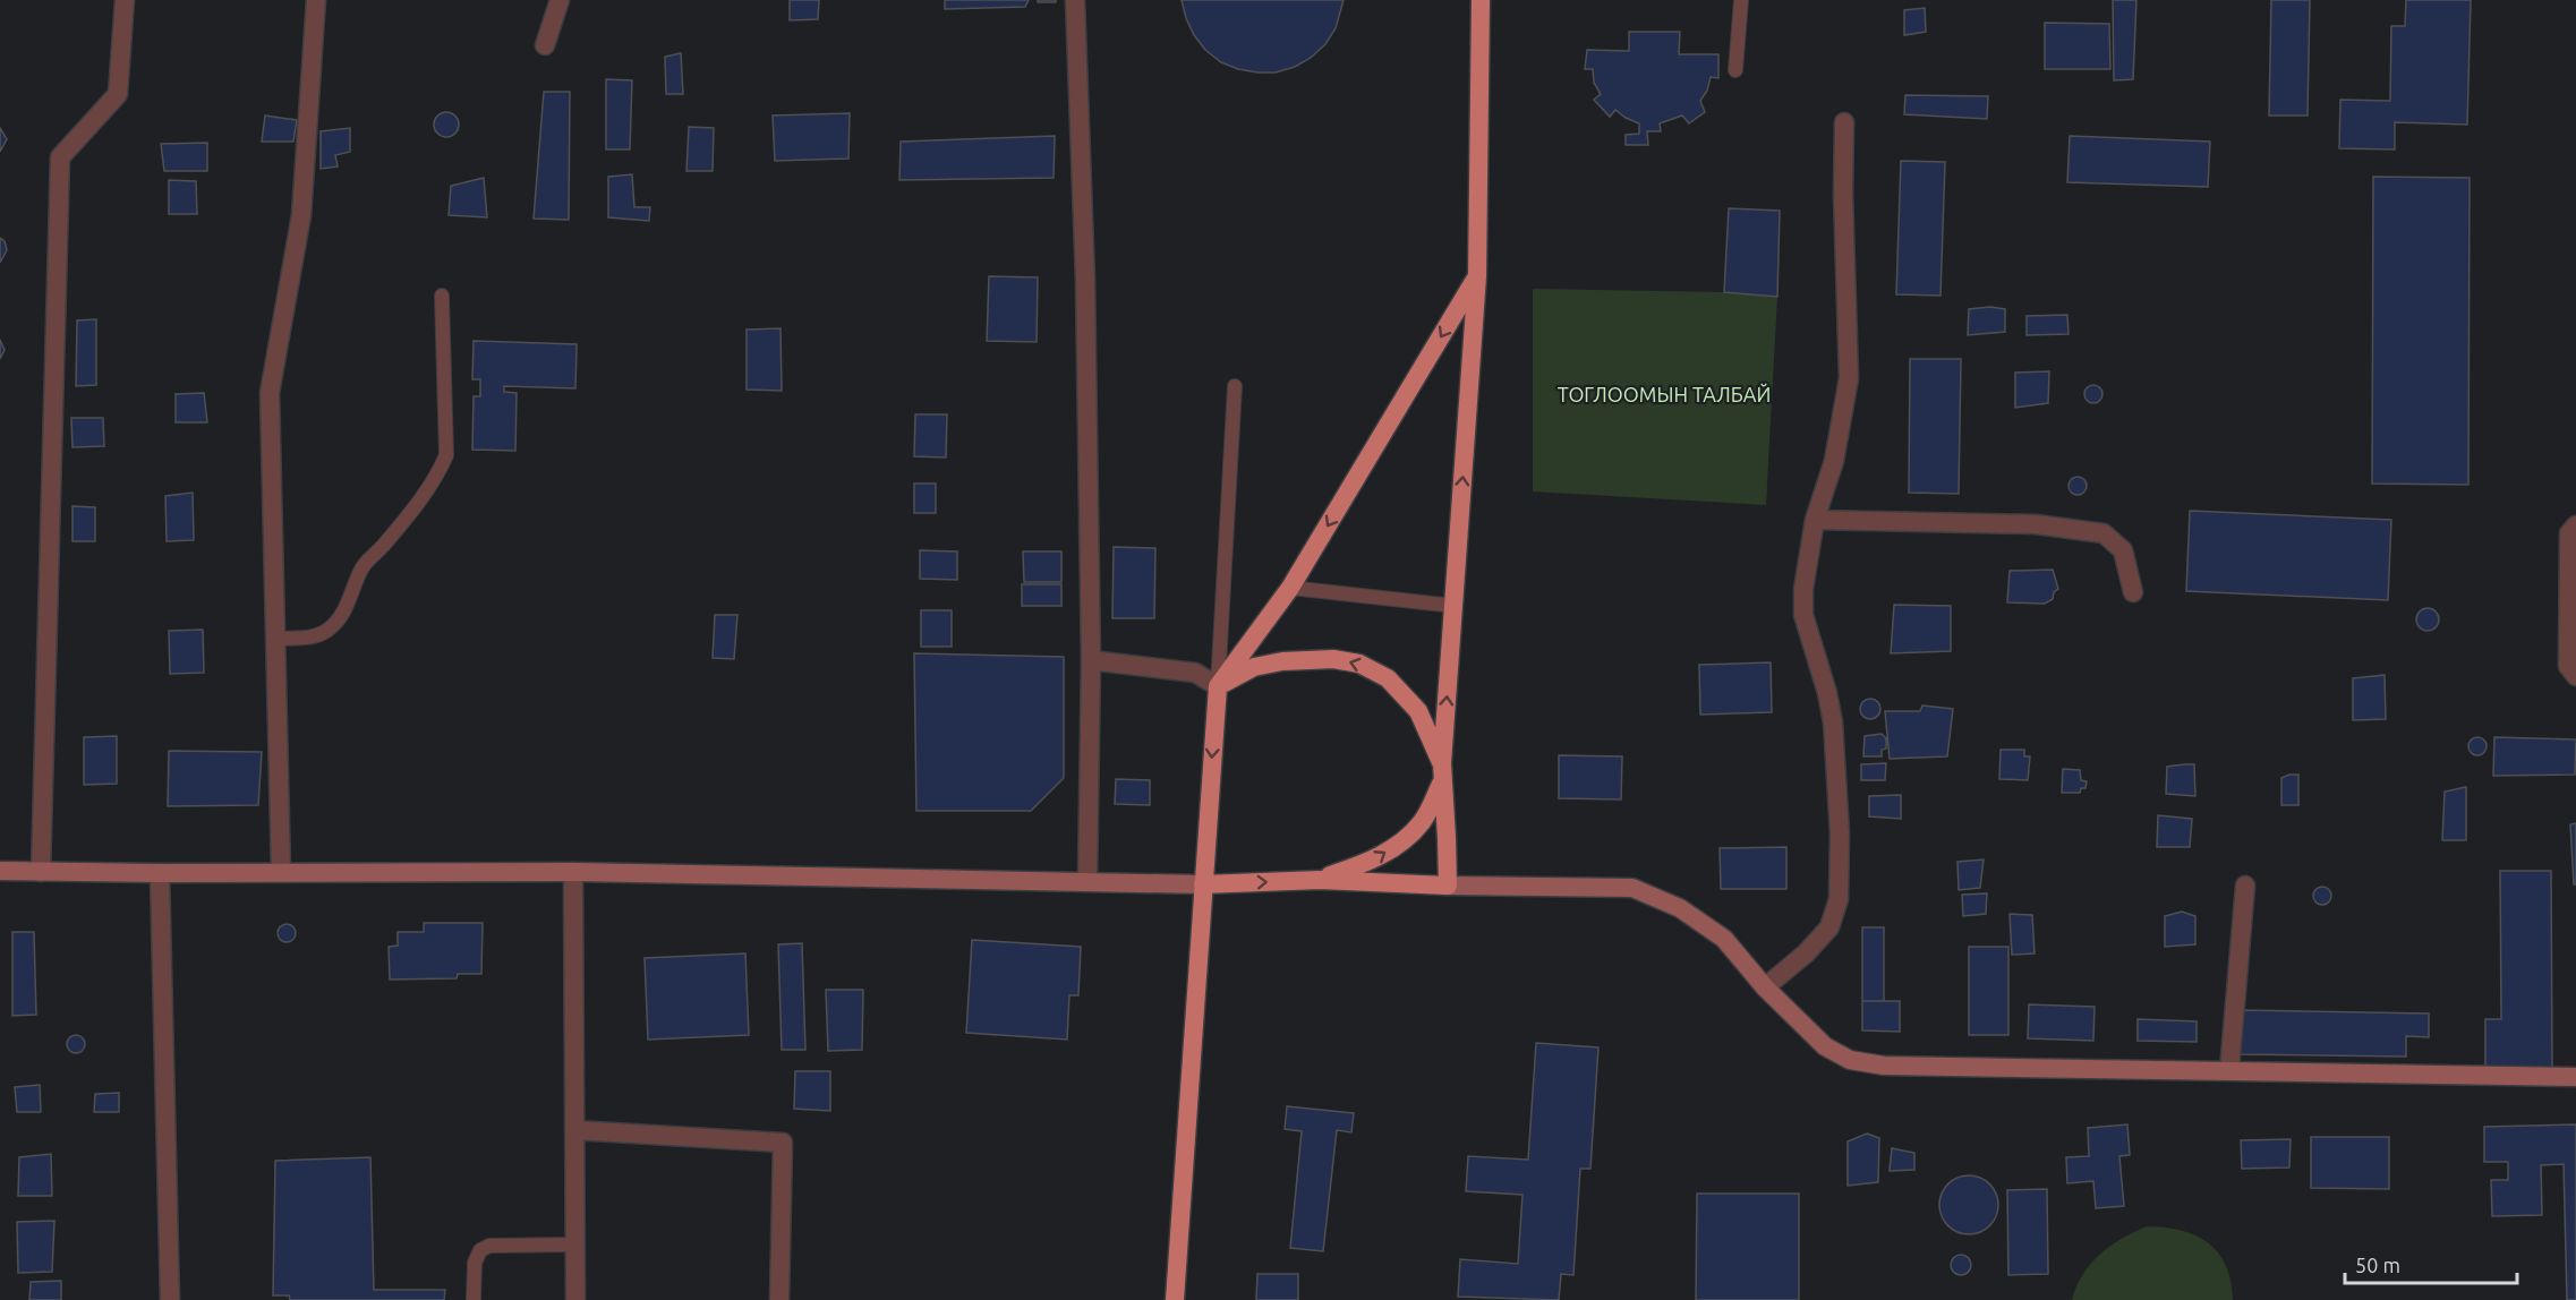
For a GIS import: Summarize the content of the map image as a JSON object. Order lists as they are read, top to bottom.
{
  "parks": ["ТОГЛООМЫН ТАЛБАЙ"],
  "scale_bar": "50 m"
}
